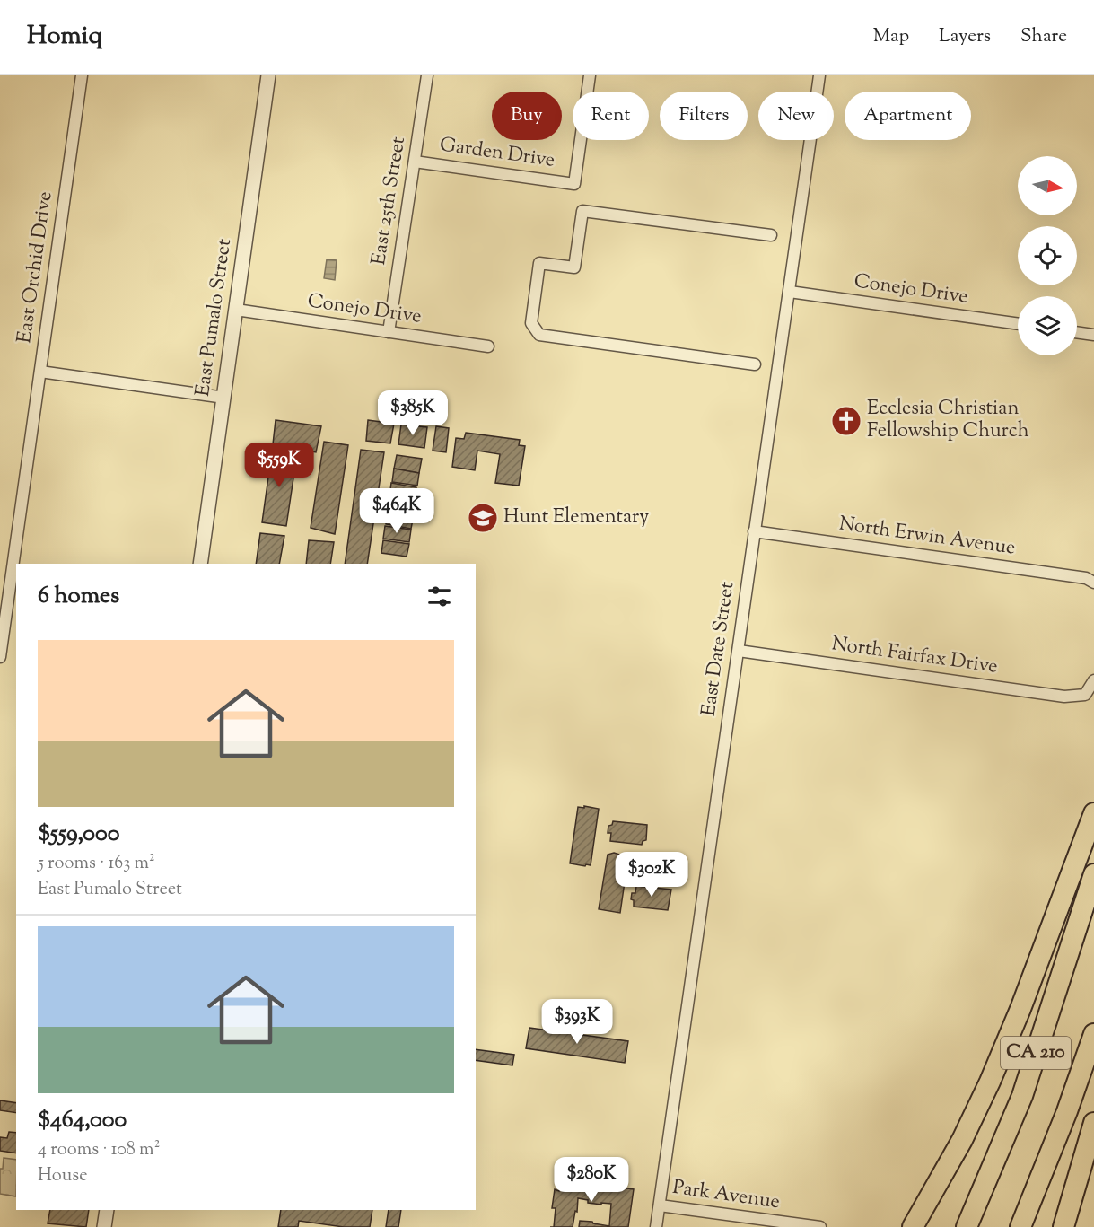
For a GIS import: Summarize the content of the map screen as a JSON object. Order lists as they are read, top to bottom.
{
  "streets": {
    "highway": ["CA 210"],
    "street": [
      "Garden Drive",
      "East 25th Street",
      "East Orchid Drive",
      "Conejo Drive",
      "East Pumalo Street",
      "North Erwin Avenue",
      "East Date Street",
      "North Fairfax Drive",
      "Park Avenue"
    ]
  },
  "crossings": [
    ["Garden Drive", "East 25th Street"],
    ["East 25th Street", "Conejo Drive"],
    ["Conejo Drive", "East Pumalo Street"],
    ["Conejo Drive", "East Date Street"],
    ["North Erwin Avenue", "East Date Street"],
    ["East Date Street", "North Fairfax Drive"],
    ["East Date Street", "Park Avenue"]
  ],
  "places": {
    "church": ["Ecclesia Christian Fellowship Church"],
    "school or university": ["Hunt Elementary"]
  },
  "north": "right",
  "page": {
    "header": "Homiq",
    "nav": ["Map", "Layers", "Share"],
    "chip": [
      "Buy",
      "Rent",
      "Filters",
      "New",
      "Apartment"
    ],
    "price": [
      "$385K",
      "$559K",
      "$464K",
      "$302K",
      "$393K",
      "$280K"
    ],
    "heading": "6 homes",
    "list": [
      {
        "name": "$559,000",
        "note": "5 rooms · 163 m² · East Pumalo Street"
      },
      {
        "name": "$464,000",
        "note": "4 rooms · 108 m² · House"
      }
    ]
  }
}
